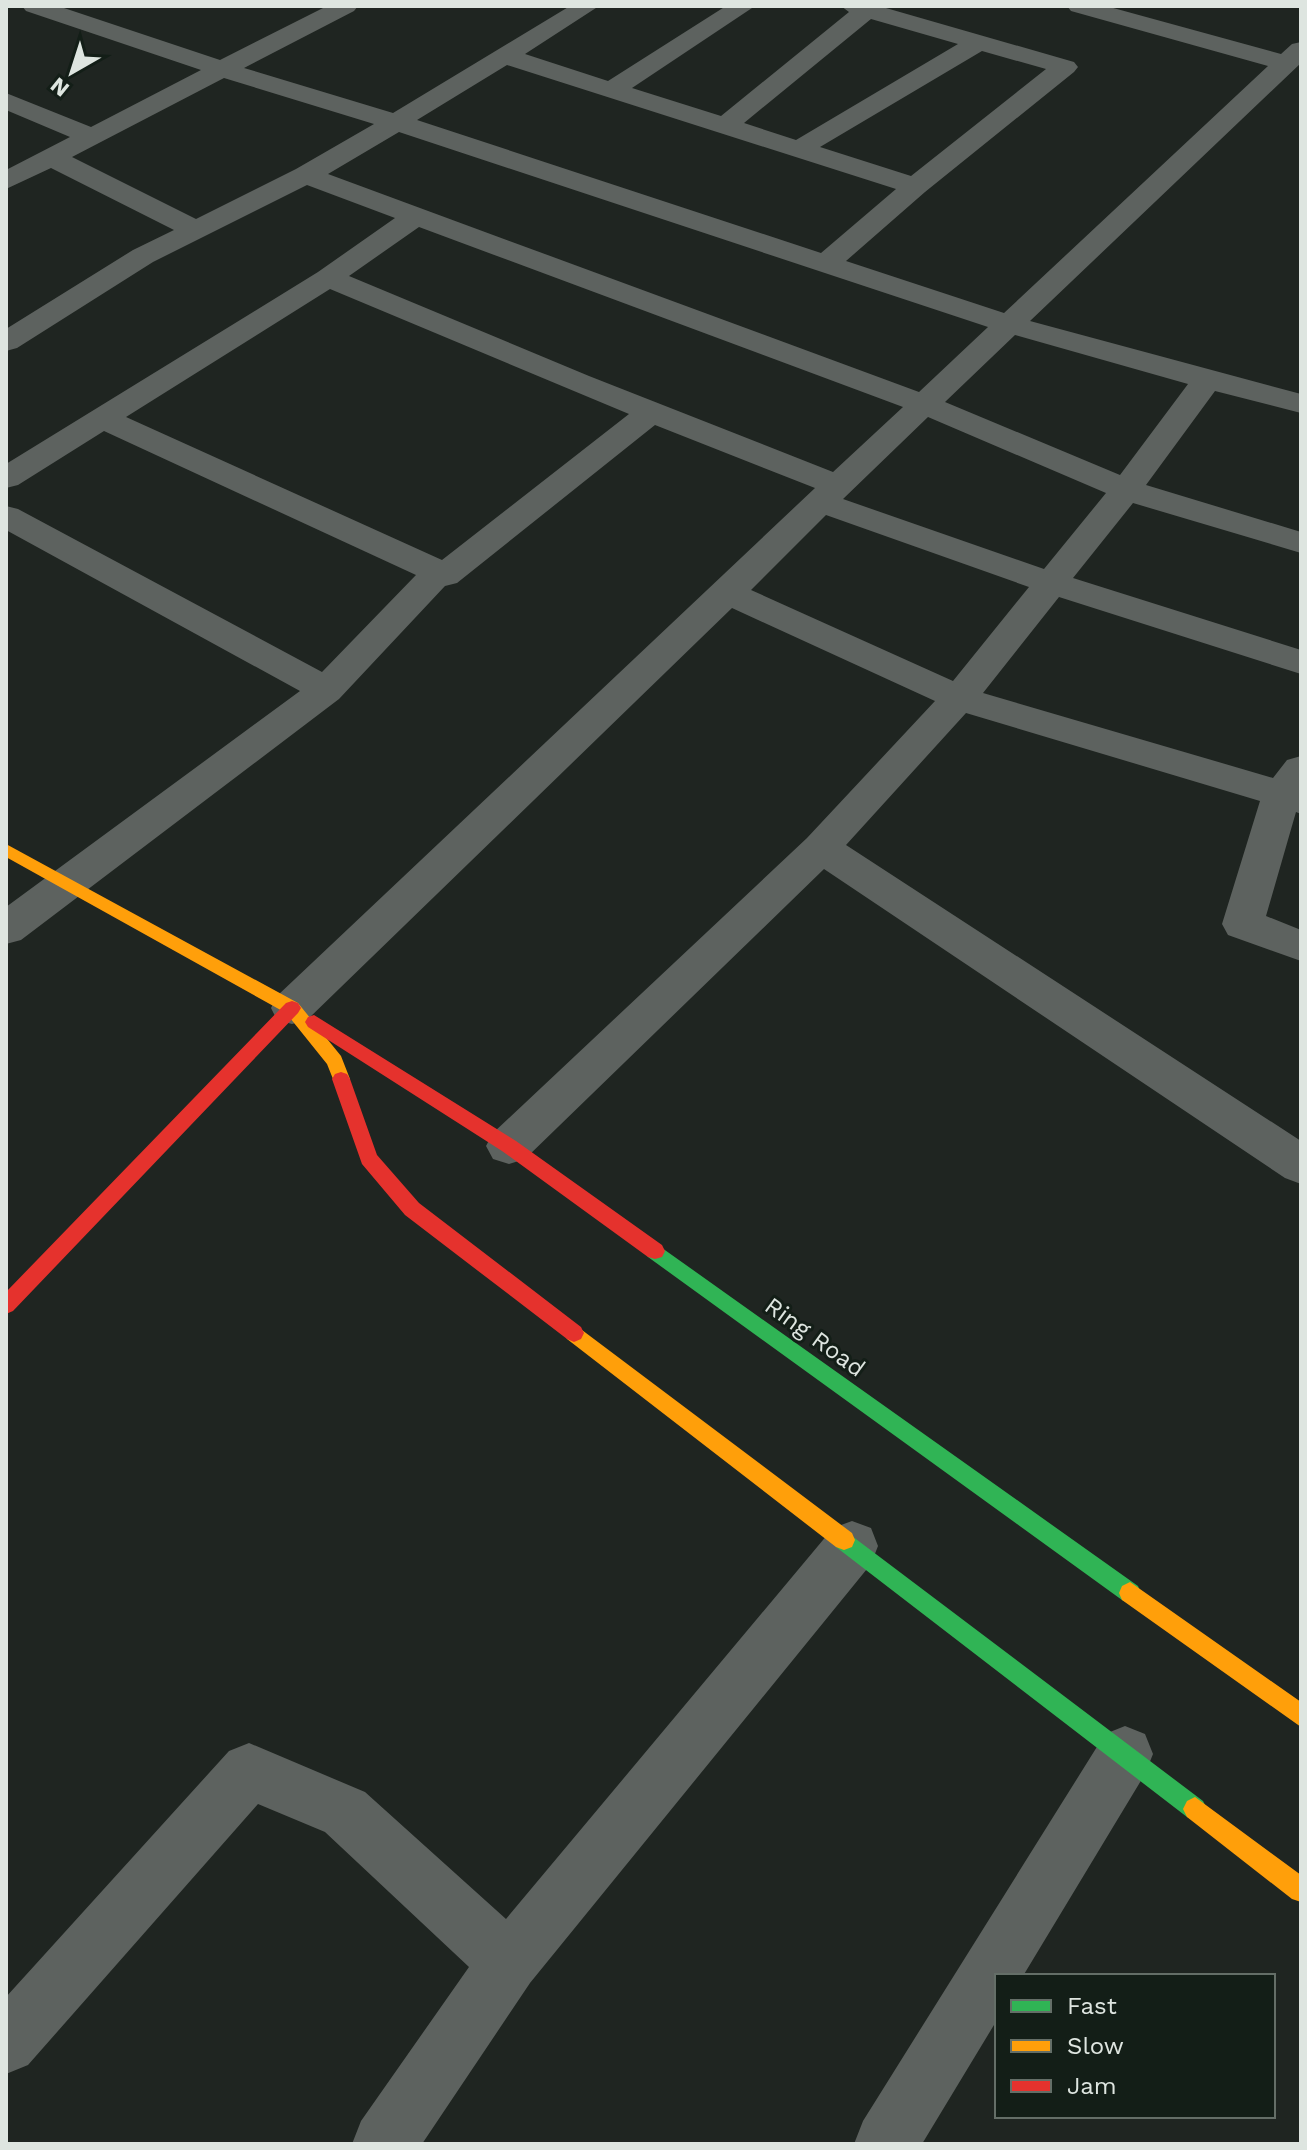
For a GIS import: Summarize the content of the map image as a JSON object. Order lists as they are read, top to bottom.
{
  "streets": {
    "main road": ["Ring Road"]
  },
  "legend": ["Fast", "Slow", "Jam"],
  "north": "bottom left"
}
